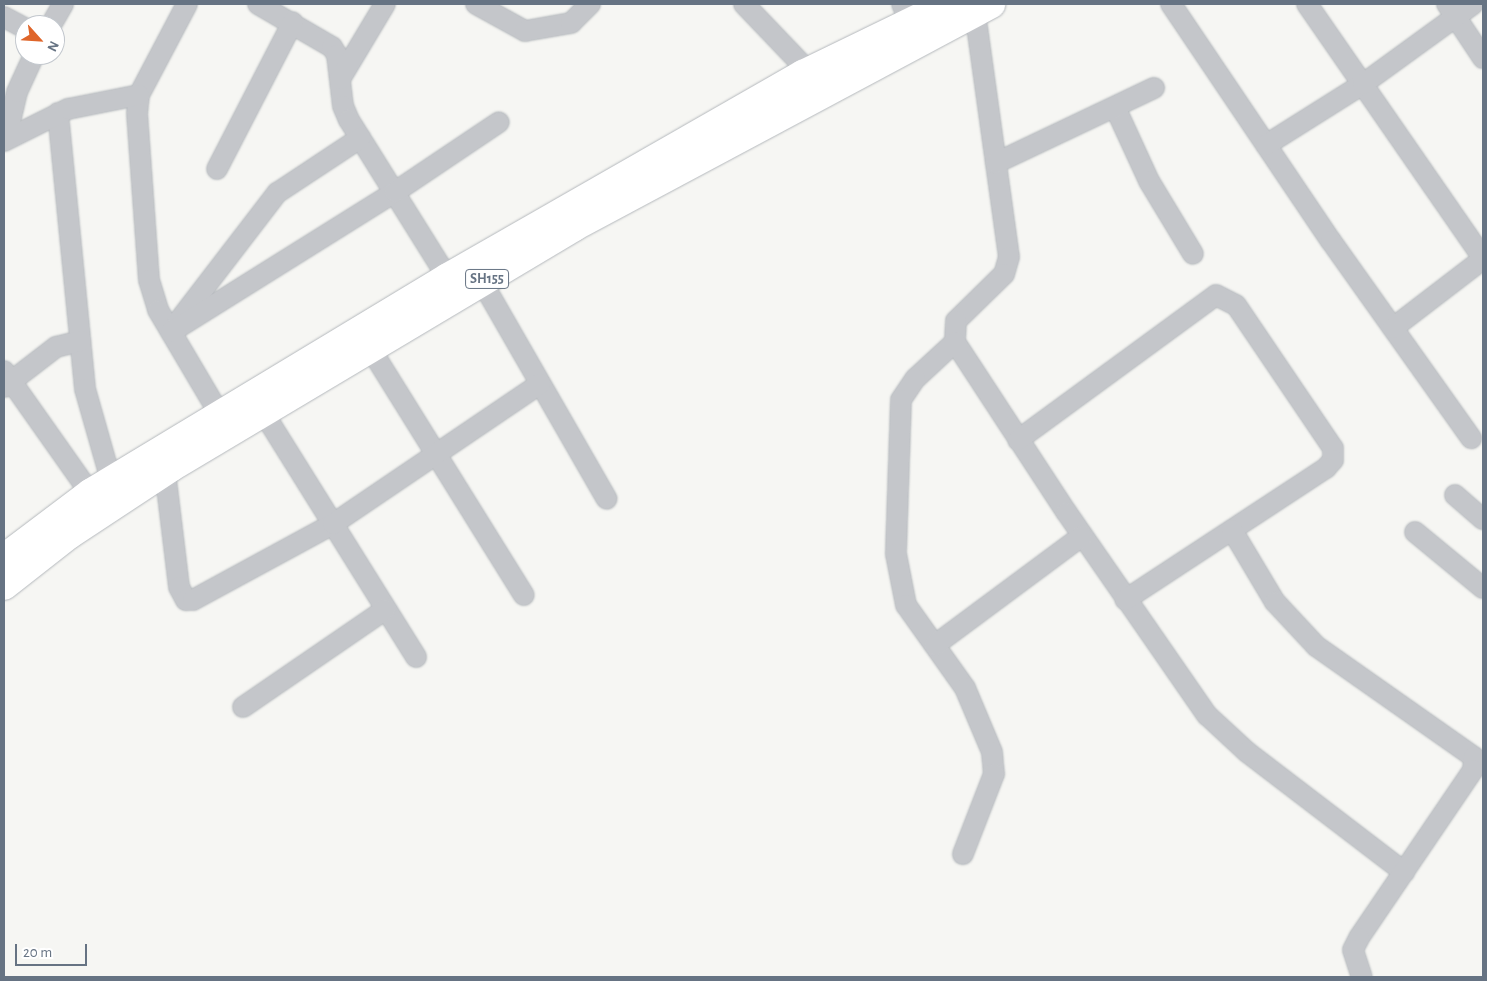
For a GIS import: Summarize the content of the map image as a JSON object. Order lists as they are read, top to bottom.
{
  "streets": {
    "main road": ["SH155"]
  },
  "scale_bar": "20 m",
  "north": "bottom right"
}
